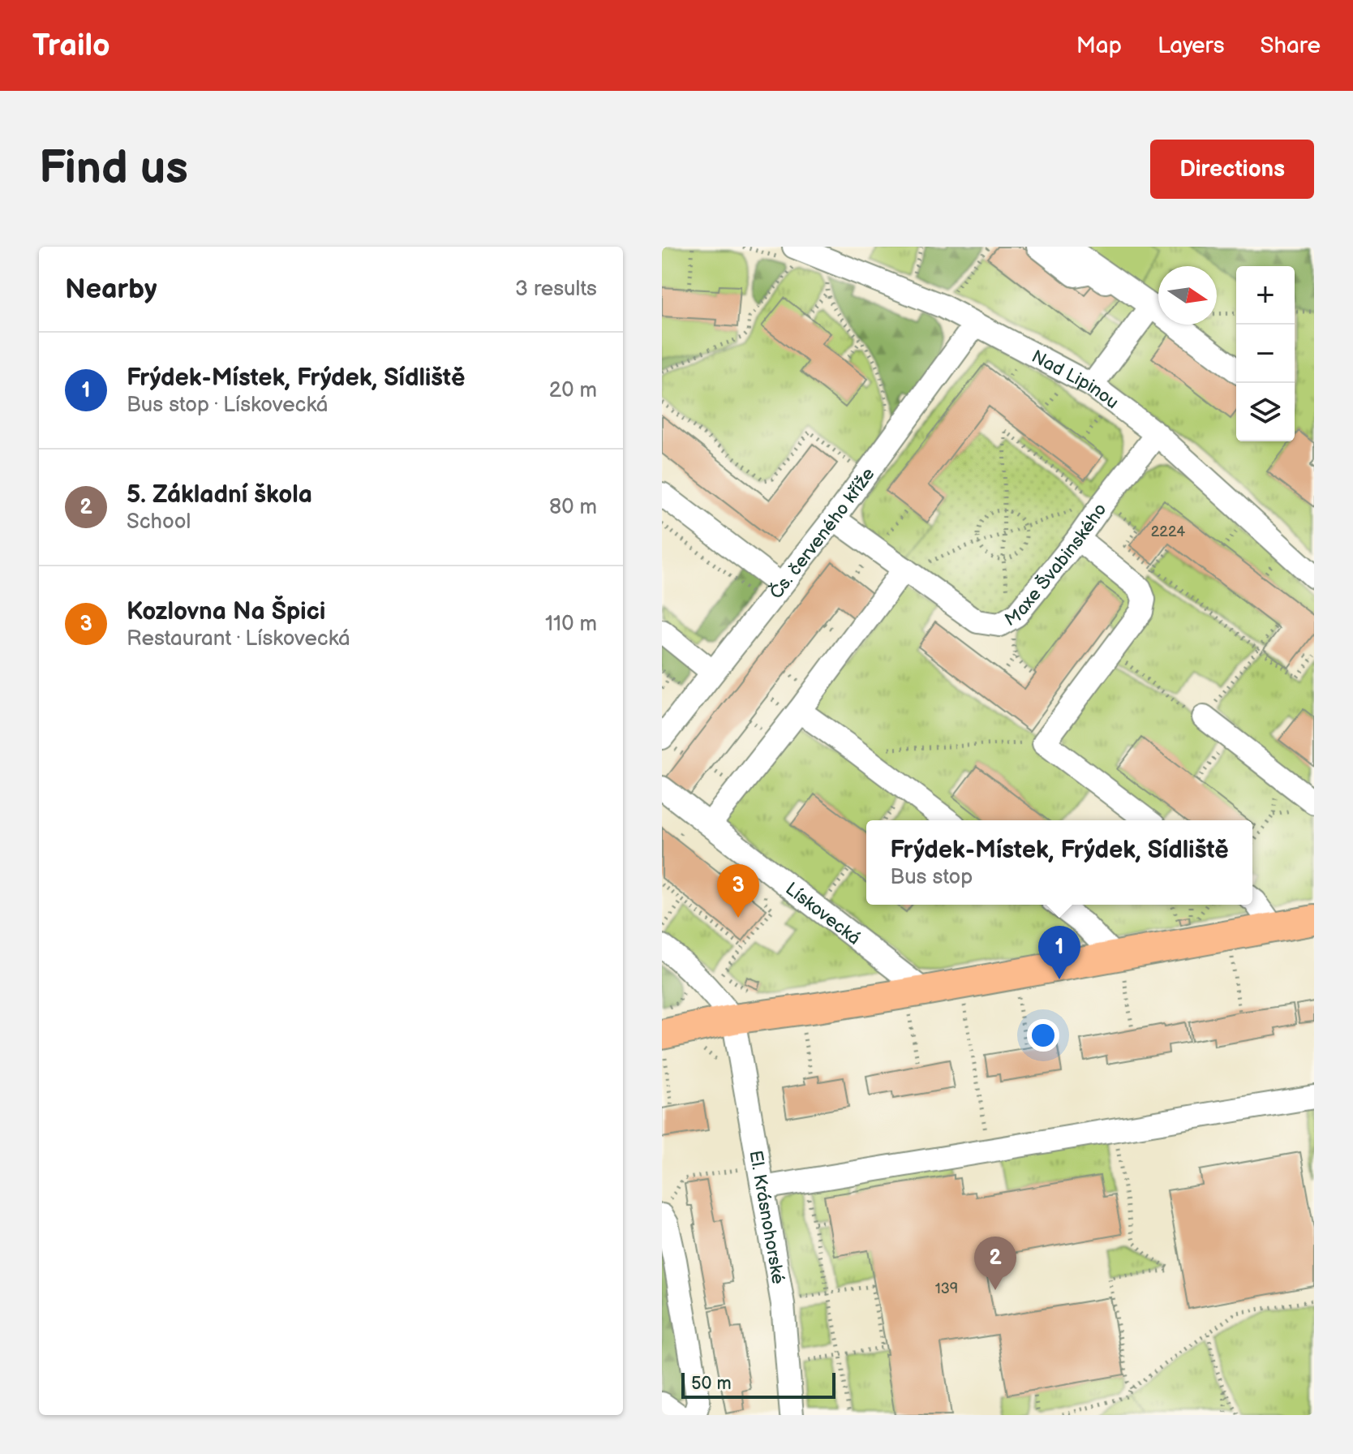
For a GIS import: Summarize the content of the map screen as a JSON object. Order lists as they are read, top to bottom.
{
  "streets": {
    "street": [
      "Nad Lipinou",
      "Čs. červeného kříže",
      "Maxe Švabinského",
      "Lískovecká",
      "El. Krásnohorské"
    ]
  },
  "crossings": [
    ["Nad Lipinou", "Čs. červeného kříže"],
    ["Nad Lipinou", "Maxe Švabinského"],
    ["Čs. červeného kříže", "Maxe Švabinského"]
  ],
  "house_numbers": ["2224", "139"],
  "scale_bar": "50 m",
  "north": "right",
  "page": {
    "header": "Trailo",
    "nav": ["Map", "Layers", "Share"],
    "buttons": "Directions",
    "title": "Find us",
    "heading": ["Nearby", "3 results"],
    "map_buttons": ["+", "−"],
    "list": [
      {
        "mark": "1",
        "name": "Frýdek-Místek, Frýdek, Sídliště",
        "note": "Bus stop · Lískovecká",
        "value": "20 m"
      },
      {
        "mark": "2",
        "name": "5. Základní škola",
        "note": "School",
        "value": "80 m"
      },
      {
        "mark": "3",
        "name": "Kozlovna Na Špici",
        "note": "Restaurant · Lískovecká",
        "value": "110 m"
      }
    ],
    "popup": ["Frýdek-Místek, Frýdek, Sídliště", "Bus stop"],
    "pins": ["3", "1", "2"],
    "scale": "50 m"
  }
}
